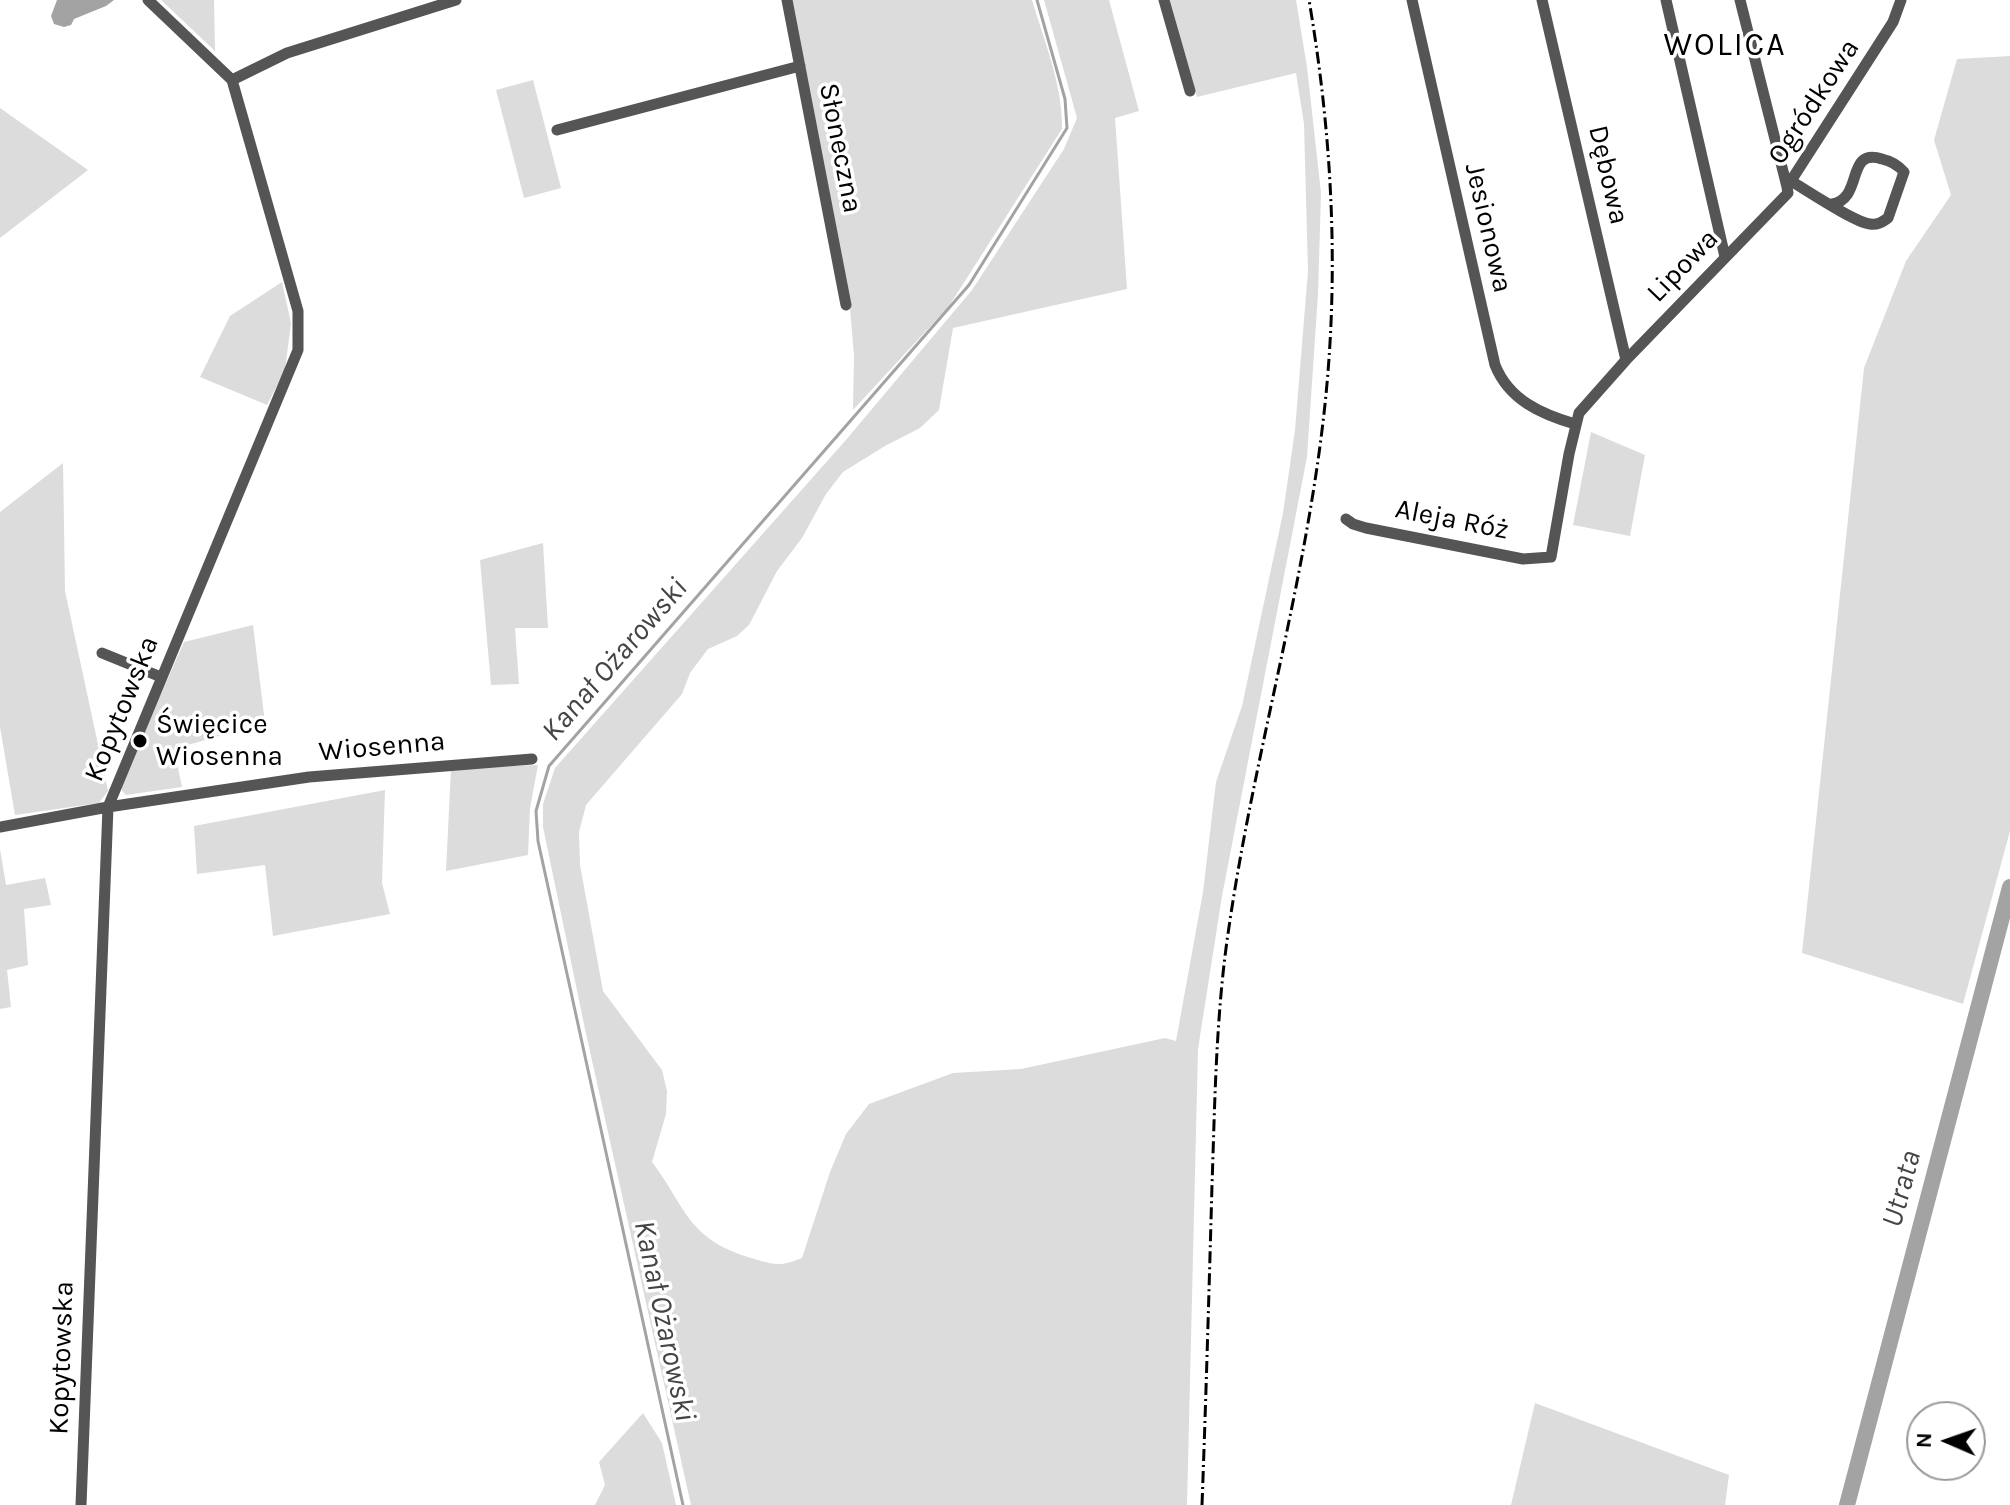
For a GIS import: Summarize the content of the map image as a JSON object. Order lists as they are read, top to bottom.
{
  "streets": {
    "street": [
      "Ogródkowa",
      "Słoneczna",
      "Dębowa",
      "Jesionowa",
      "Lipowa",
      "Aleja Róż",
      "Kopytowska",
      "Wiosenna"
    ]
  },
  "crossings": [
    ["Ogródkowa", "Lipowa"],
    ["Dębowa", "Lipowa"],
    ["Jesionowa", "Lipowa"],
    ["Lipowa", "Aleja Róż"],
    ["Kopytowska", "Wiosenna"]
  ],
  "districts": ["WOLICA"],
  "water": ["Kanał Ożarowski", "Utrata"],
  "places": ["Święcice Wiosenna"],
  "north": "left"
}
